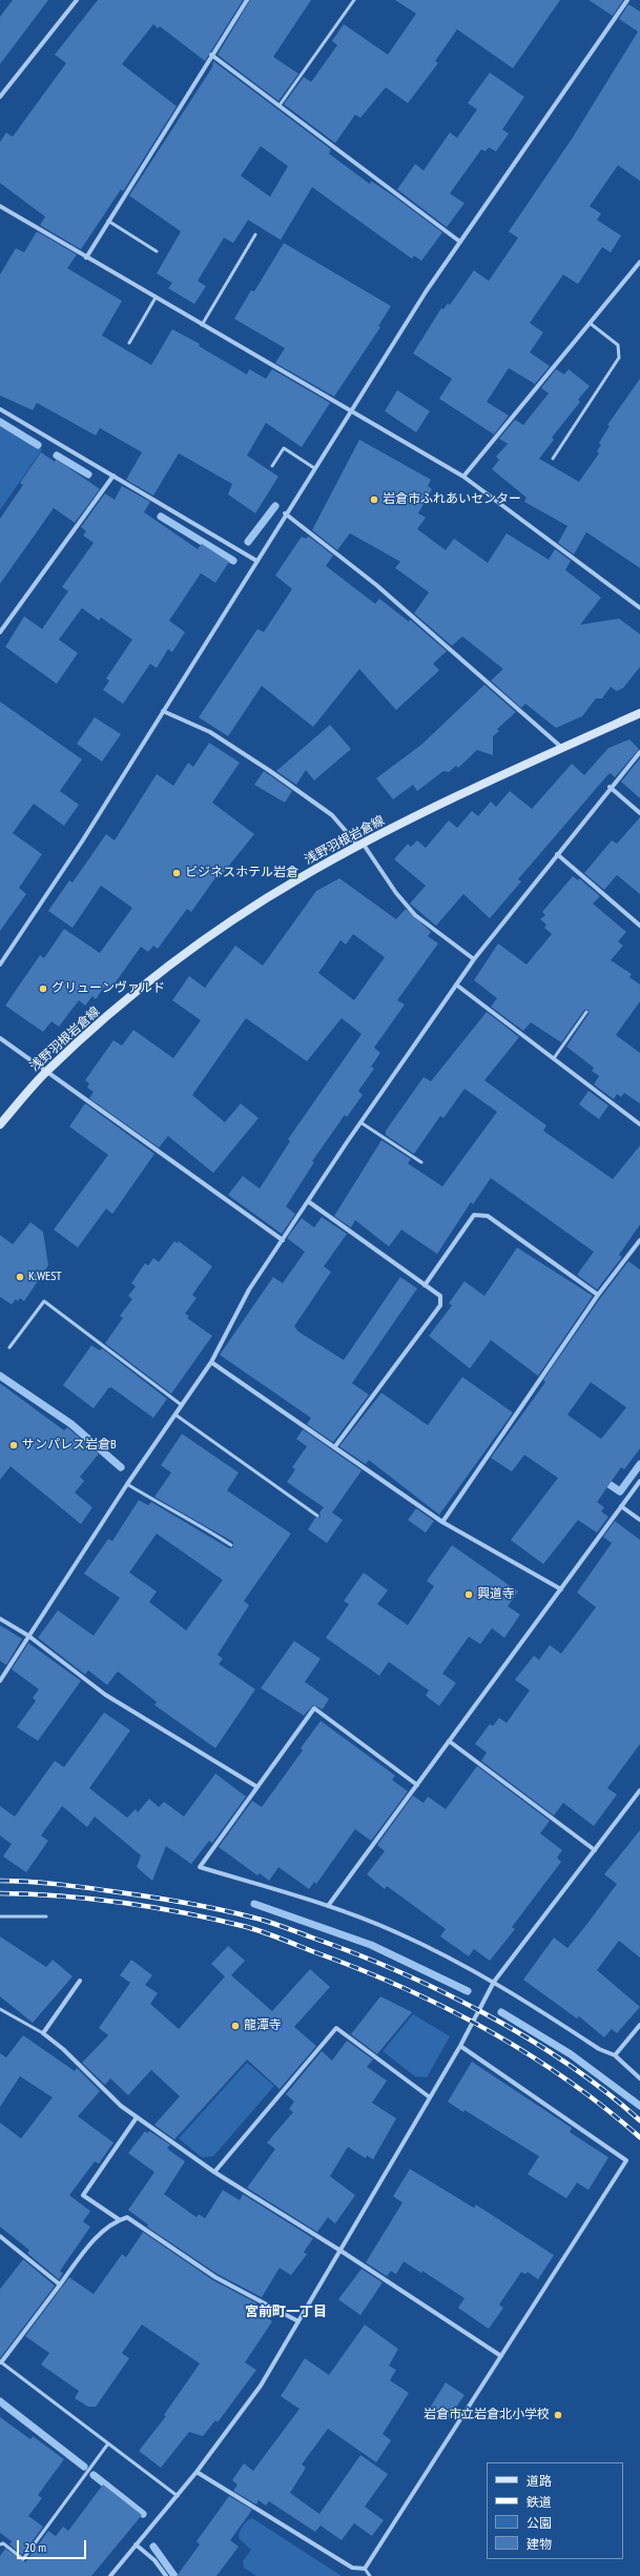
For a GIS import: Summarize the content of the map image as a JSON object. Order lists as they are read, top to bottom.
{
  "streets": {
    "main road": ["浅野羽根岩倉線"]
  },
  "districts": ["宮前町一丁目"],
  "places": [
    "岩倉市ふれあいセンター",
    "ビジネスホテル岩倉",
    "グリューンヴァルド",
    "K.WEST",
    "サンパレス岩倉B",
    "興道寺",
    "龍潭寺",
    "岩倉市立岩倉北小学校"
  ],
  "legend": [
    "道路",
    "鉄道",
    "公園",
    "建物"
  ],
  "scale_bar": "20 m"
}
